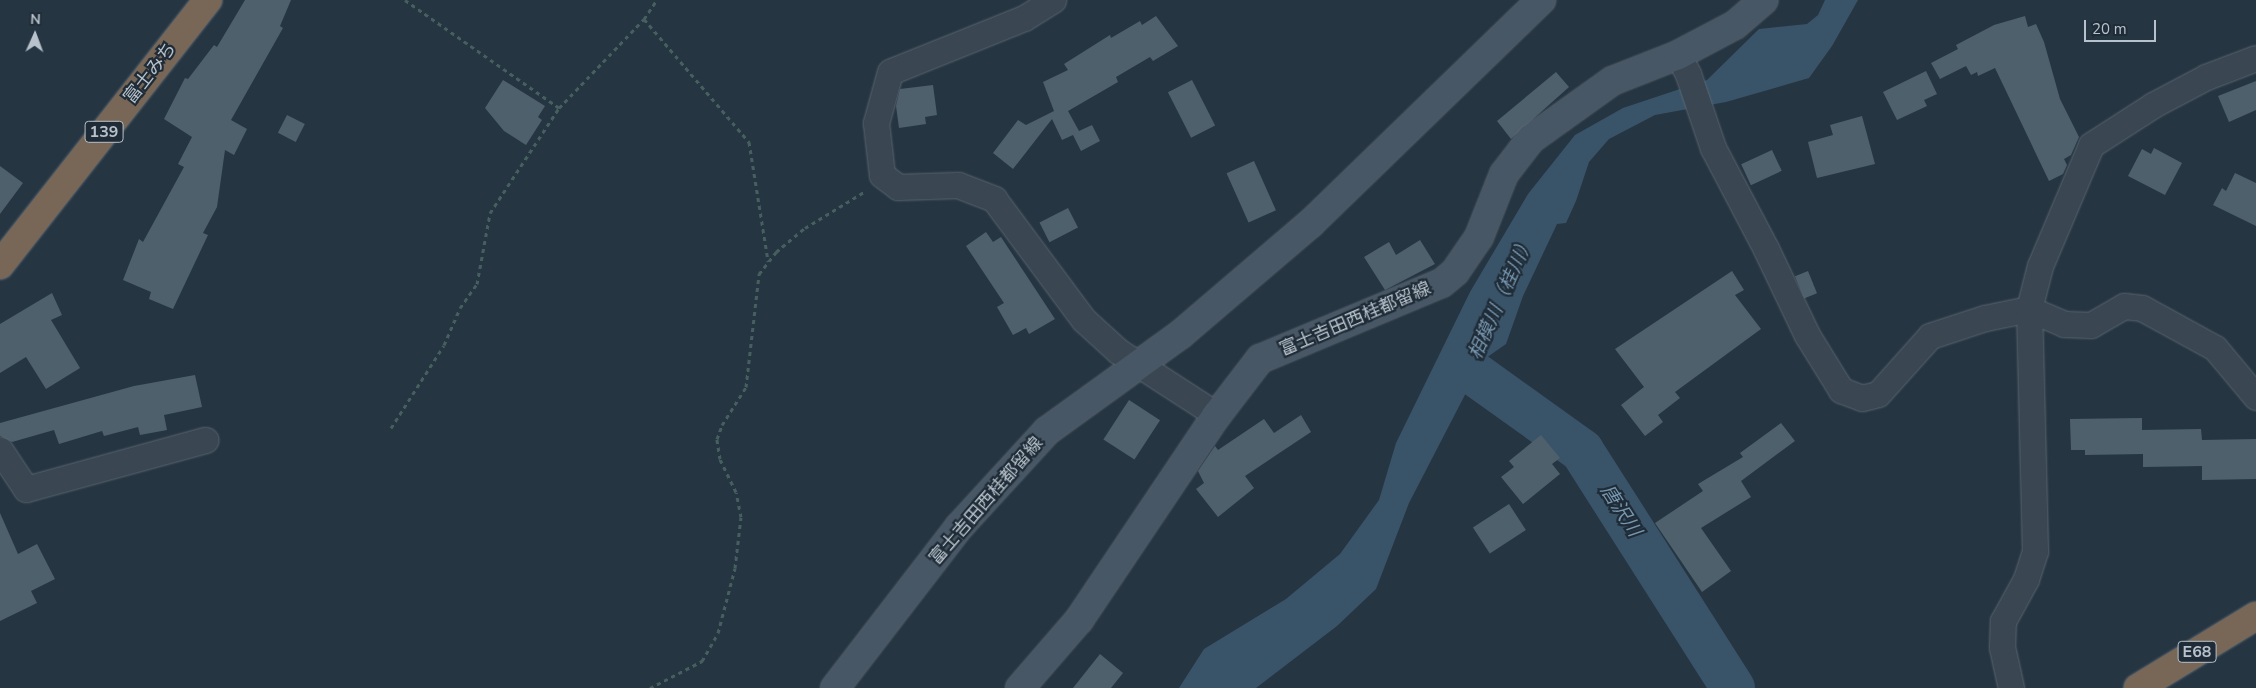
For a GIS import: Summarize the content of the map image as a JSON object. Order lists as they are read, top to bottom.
{
  "streets": {
    "highway": ["富士みち", "139", "E68"],
    "main road": ["富士吉田西桂都留線"]
  },
  "water": ["相模川（桂川）", "唐沢川"],
  "scale_bar": "20 m",
  "north": "top"
}
